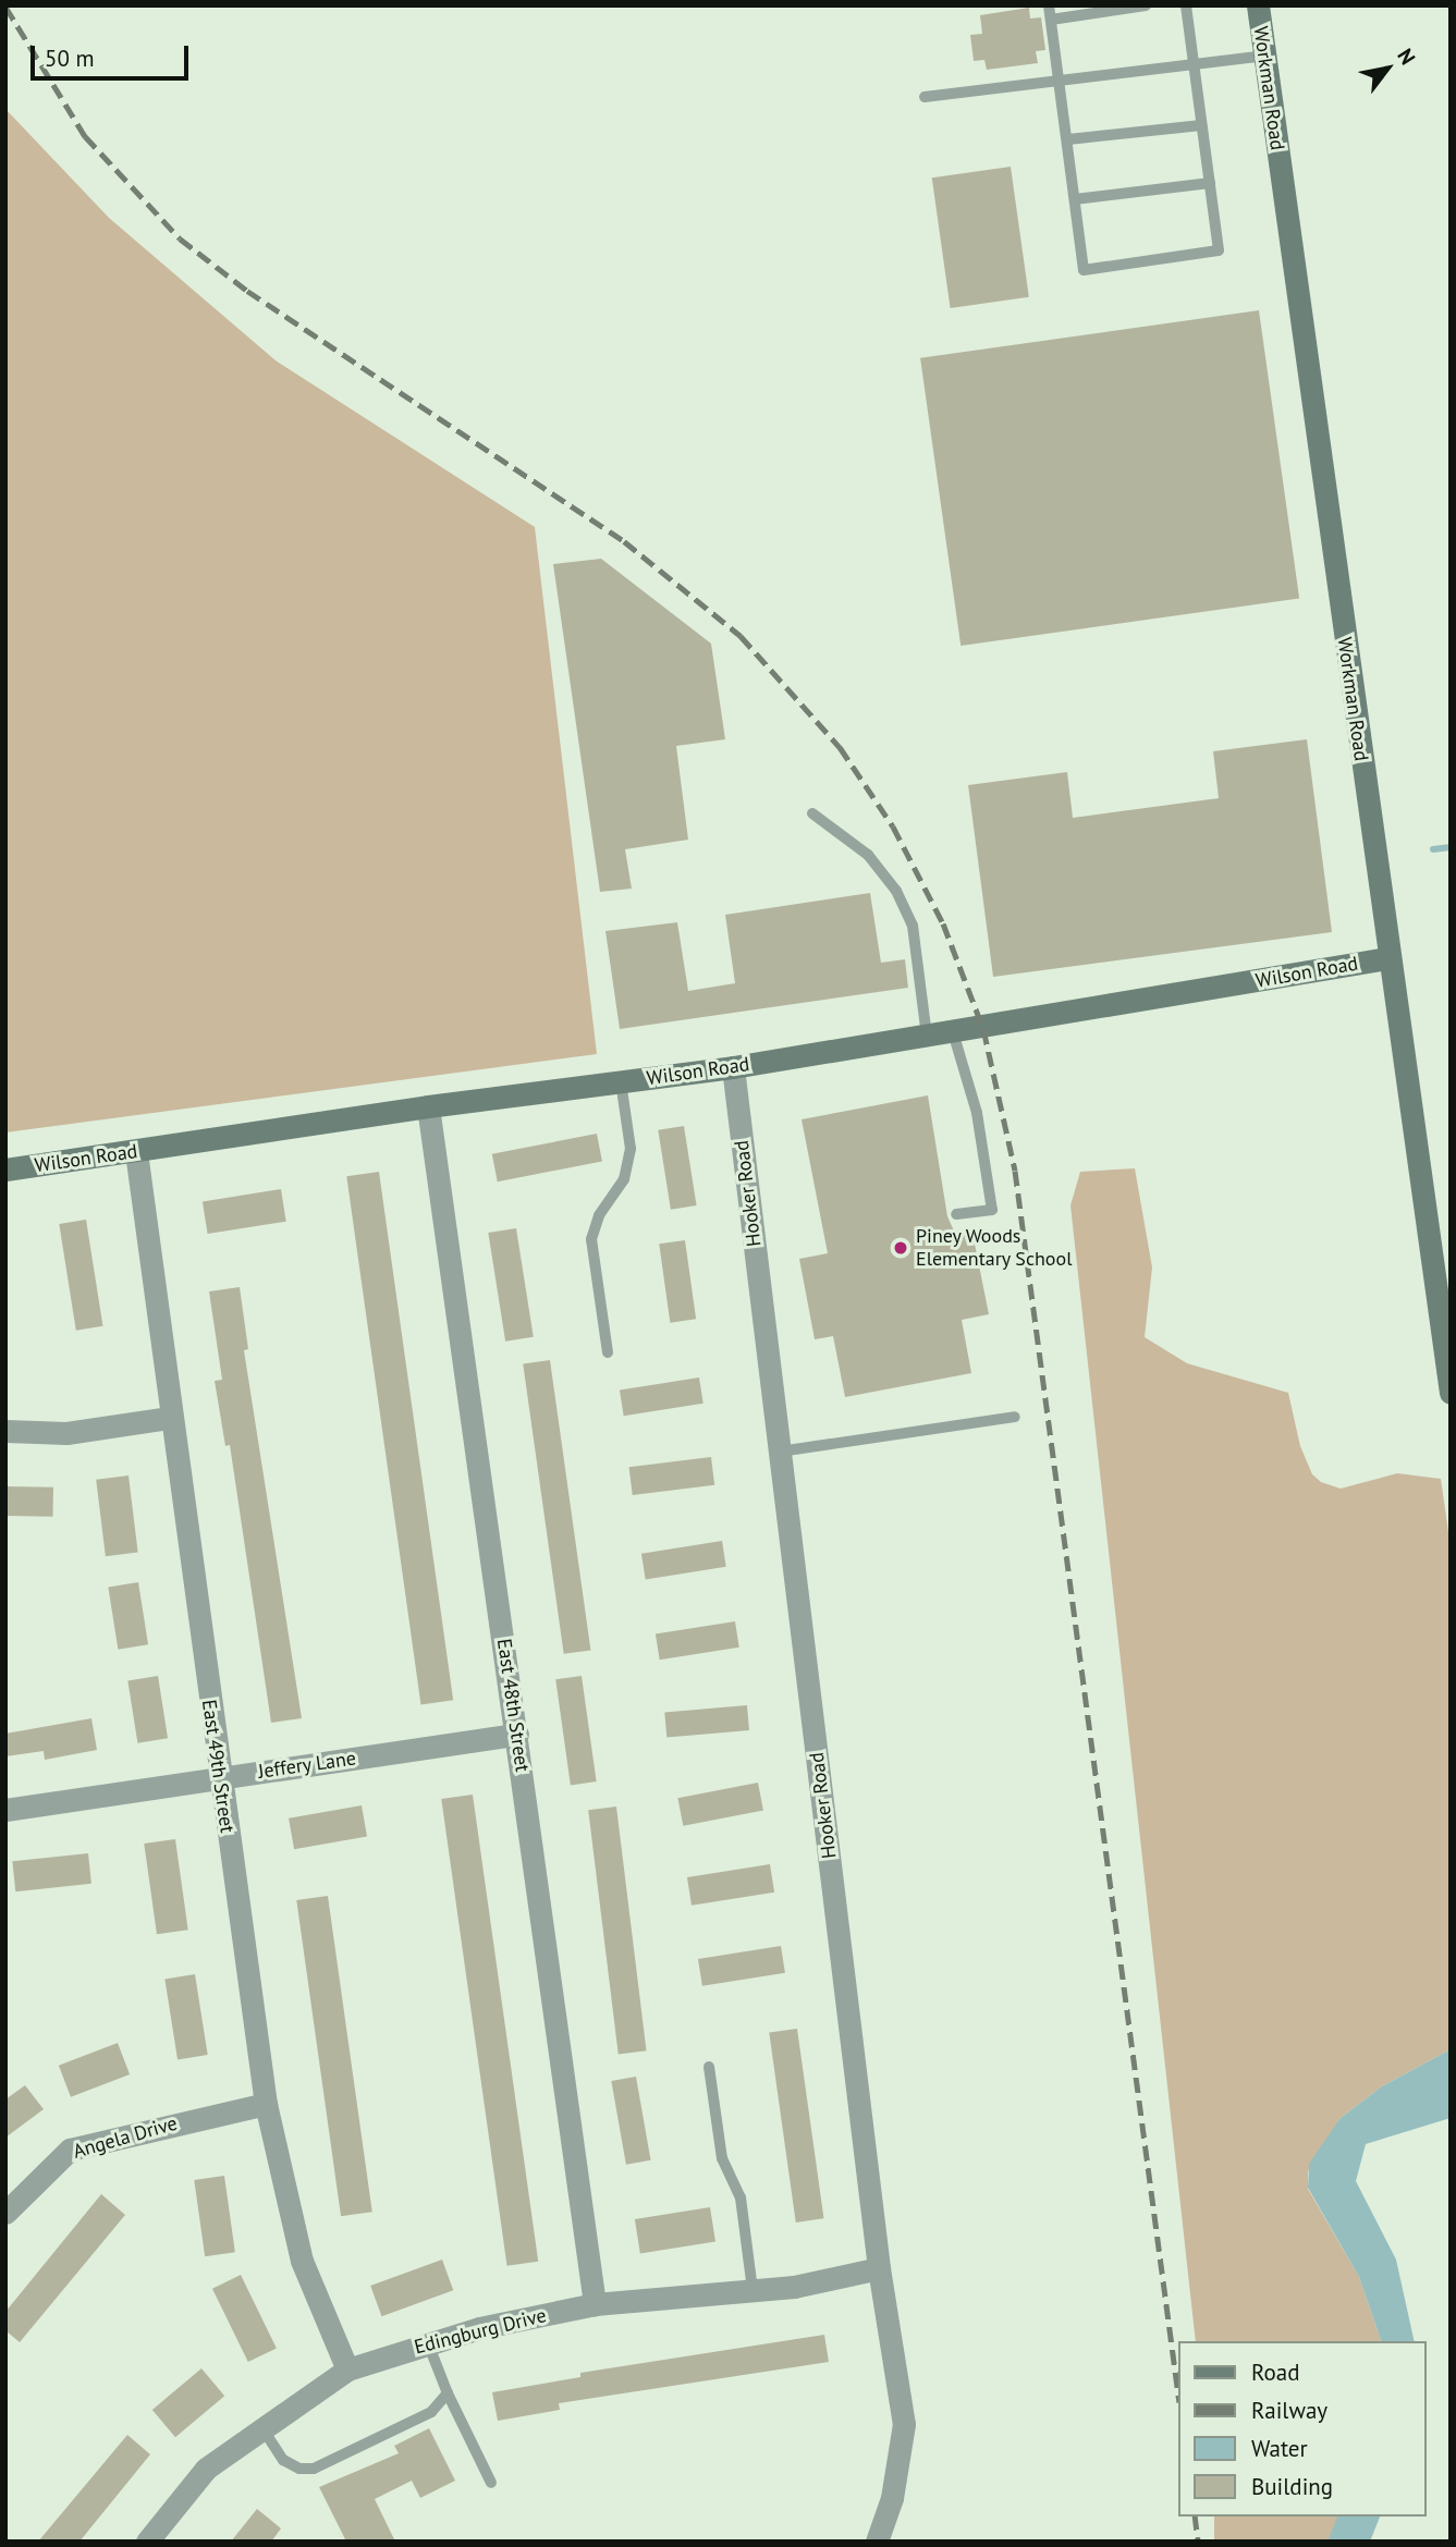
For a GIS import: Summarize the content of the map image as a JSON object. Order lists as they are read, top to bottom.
{
  "streets": {
    "street": [
      "Workman Road",
      "Wilson Road",
      "Hooker Road",
      "East 48th Street",
      "Jeffery Lane",
      "East 49th Street",
      "Angela Drive",
      "Edingburg Drive"
    ]
  },
  "crossings": [
    ["Workman Road", "Wilson Road"],
    ["Wilson Road", "Hooker Road"],
    ["Wilson Road", "East 48th Street"],
    ["Wilson Road", "East 49th Street"],
    ["Hooker Road", "Edingburg Drive"],
    ["East 48th Street", "Jeffery Lane"],
    ["East 48th Street", "Edingburg Drive"],
    ["Jeffery Lane", "East 49th Street"],
    ["East 49th Street", "Angela Drive"],
    ["East 49th Street", "Edingburg Drive"]
  ],
  "places": ["Piney Woods Elementary School"],
  "legend": [
    "Road",
    "Railway",
    "Water",
    "Building"
  ],
  "scale_bar": "50 m",
  "north": "top right"
}
